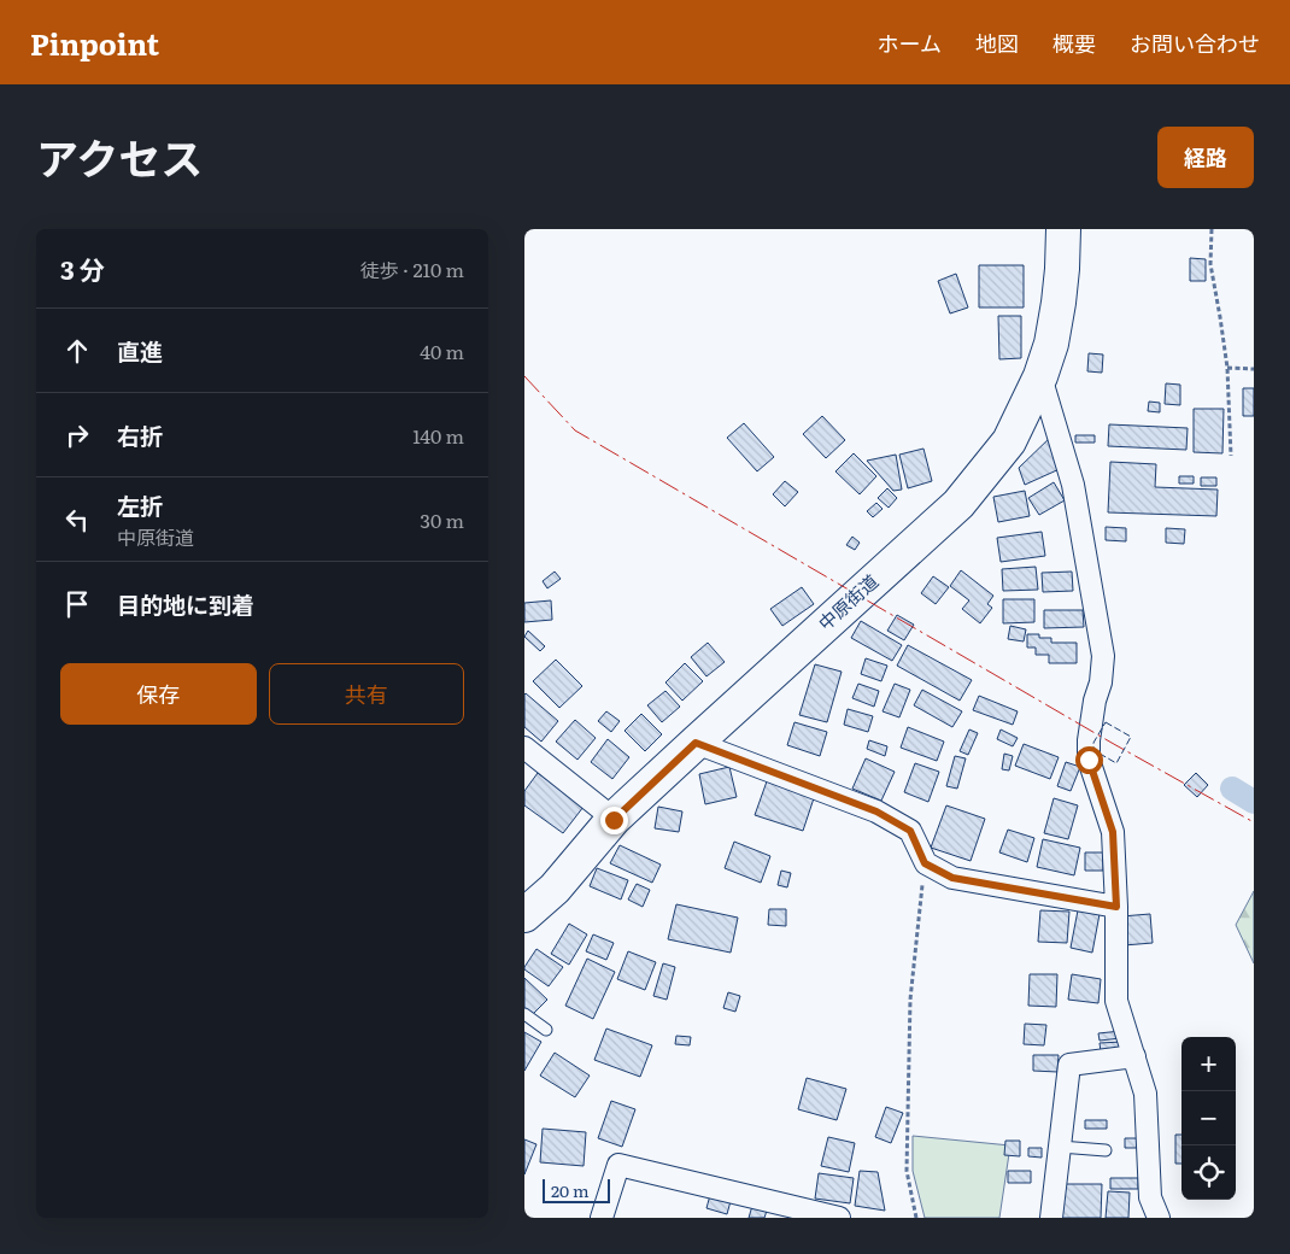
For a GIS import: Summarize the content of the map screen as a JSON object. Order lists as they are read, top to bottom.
{
  "streets": {
    "main road": ["中原街道"]
  },
  "scale_bar": "20 m",
  "page": {
    "header": "Pinpoint",
    "nav": [
      "ホーム",
      "地図",
      "概要",
      "お問い合わせ"
    ],
    "title": "アクセス",
    "buttons": [
      "経路",
      ["保存", "共有"]
    ],
    "heading": ["3 分", "徒歩 · 210 m"],
    "list": [
      ["直進", "40 m"],
      ["右折", "140 m"],
      ["左折", "中原街道", "30 m"],
      "目的地に到着"
    ],
    "map_buttons": ["+", "−"],
    "scale": "20 m"
  }
}
